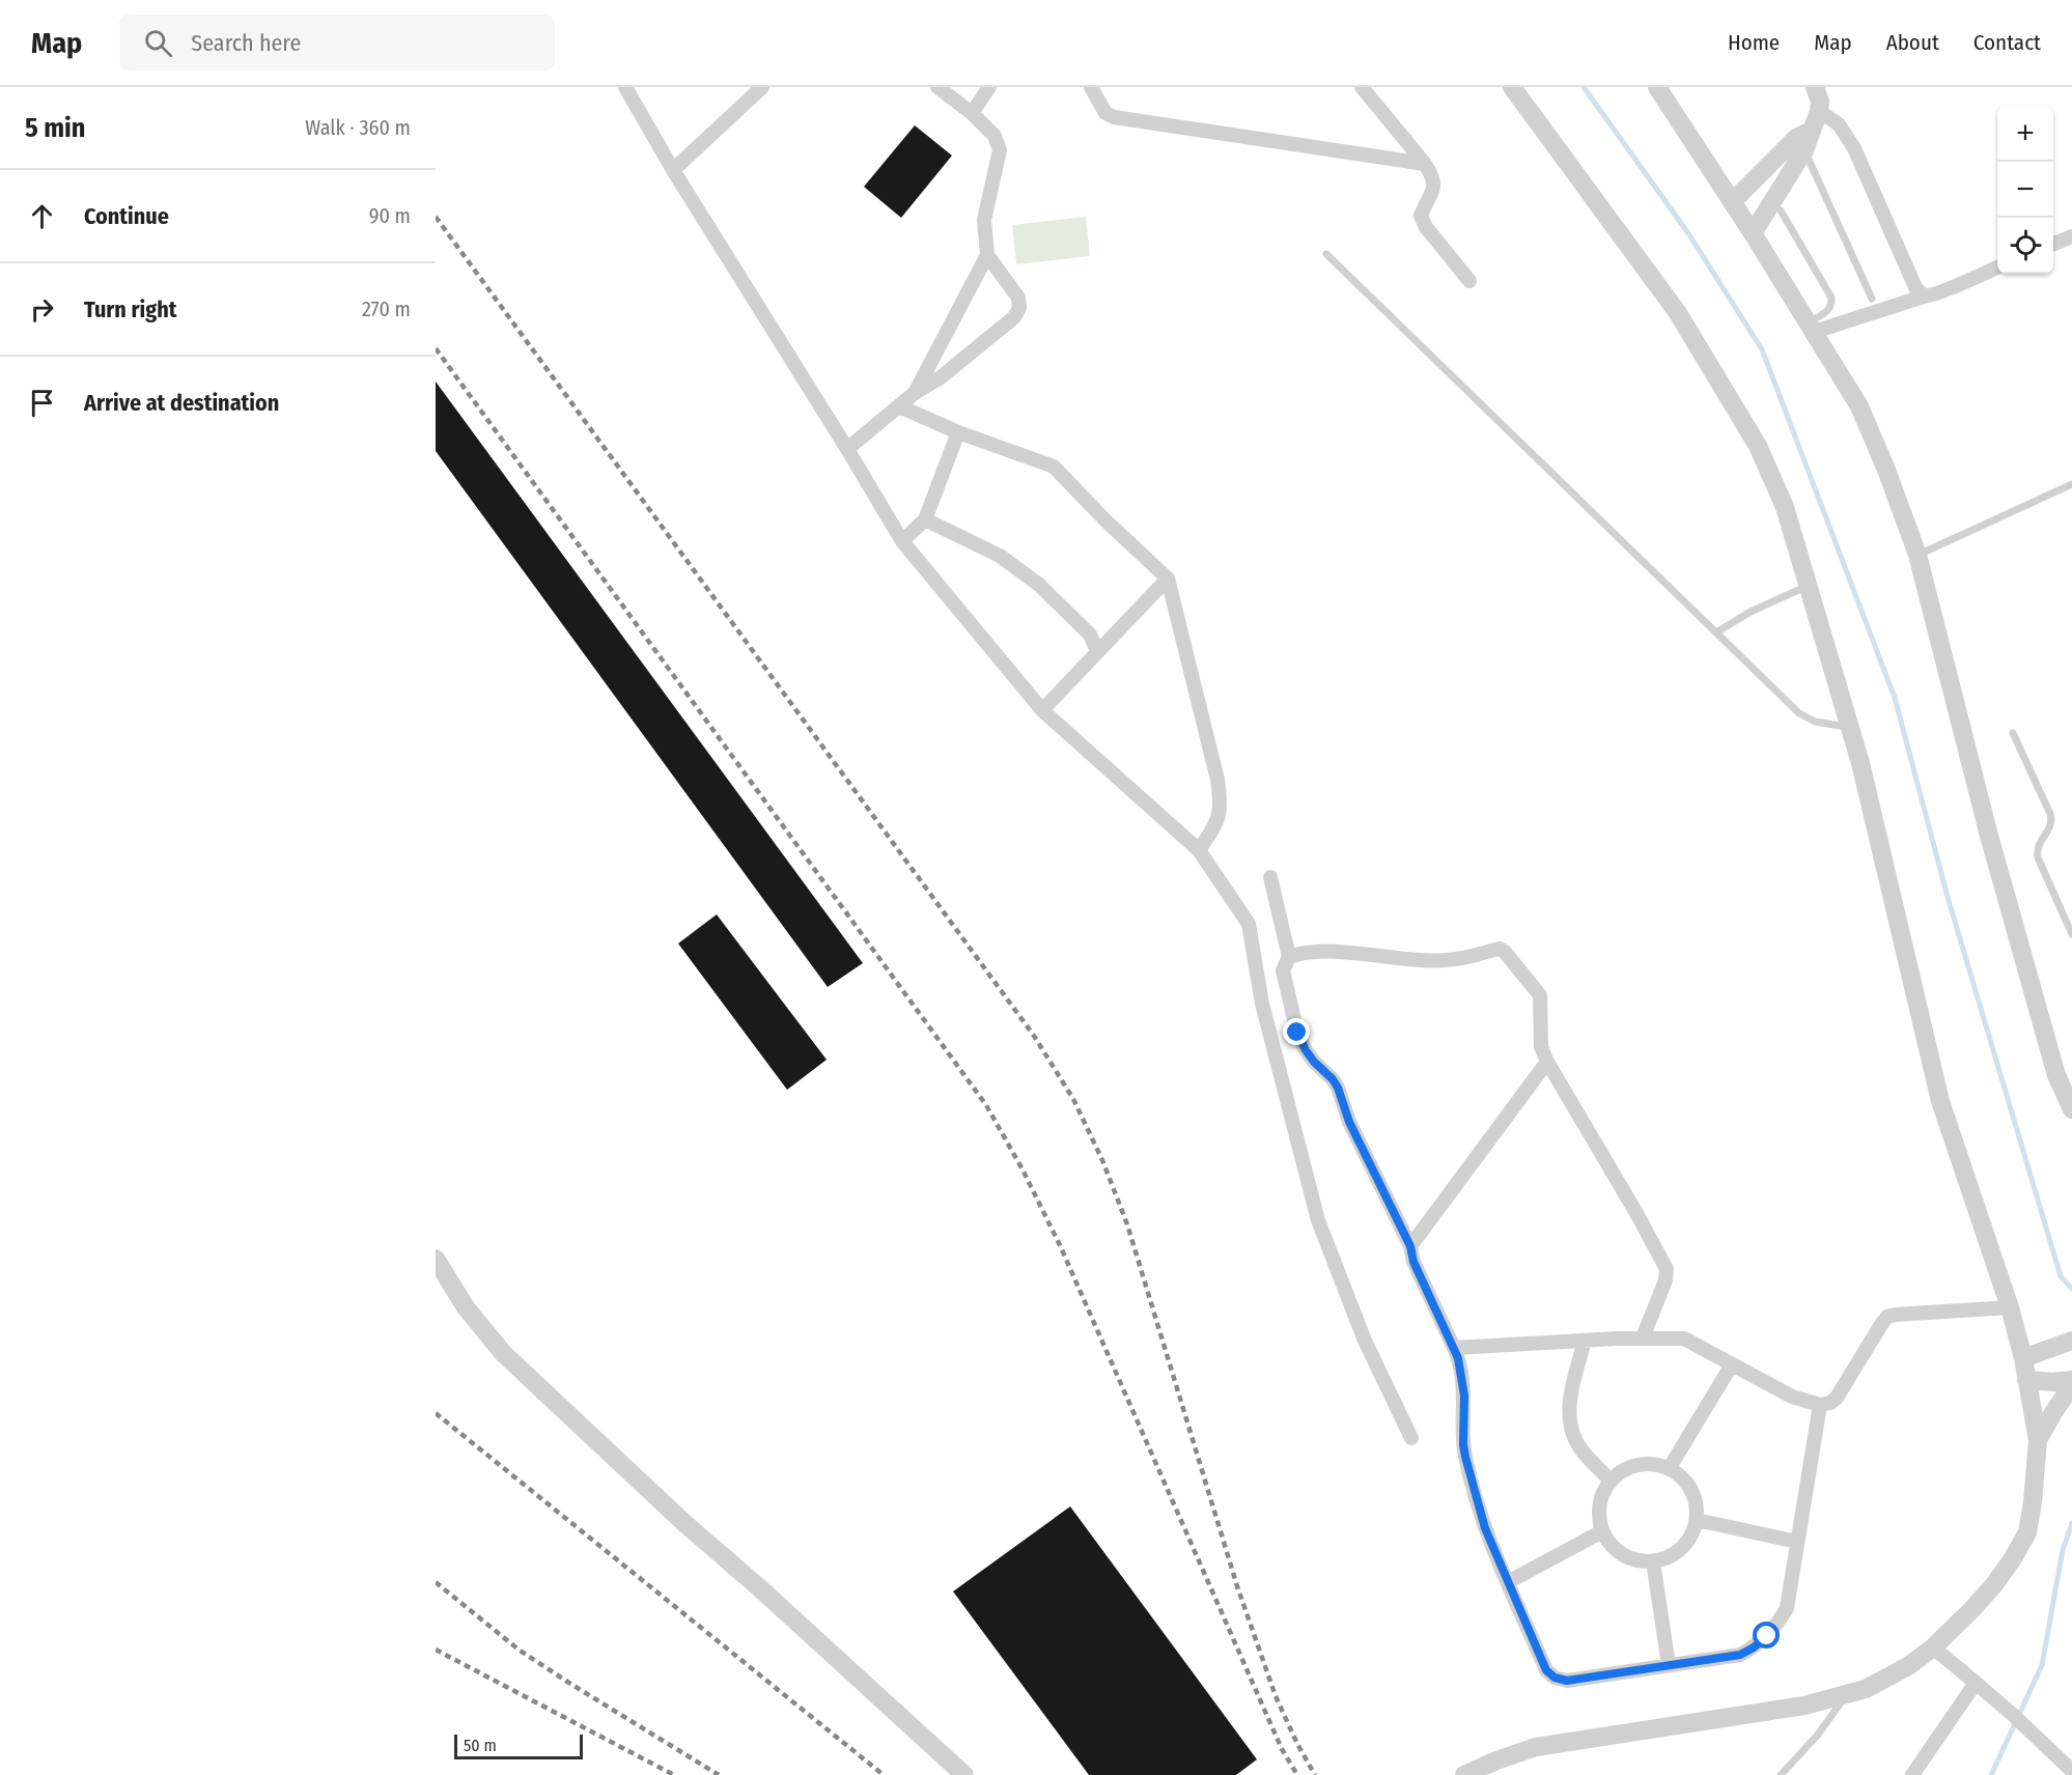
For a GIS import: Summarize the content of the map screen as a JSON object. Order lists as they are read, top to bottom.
{
  "scale_bar": "50 m",
  "page": {
    "header": "Map",
    "search": "Search here",
    "nav": [
      "Home",
      "Map",
      "About",
      "Contact"
    ],
    "heading": ["5 min", "Walk · 360 m"],
    "map_buttons": ["+", "−"],
    "list": [
      ["Continue", "90 m"],
      ["Turn right", "270 m"],
      "Arrive at destination"
    ],
    "scale": "50 m"
  }
}
